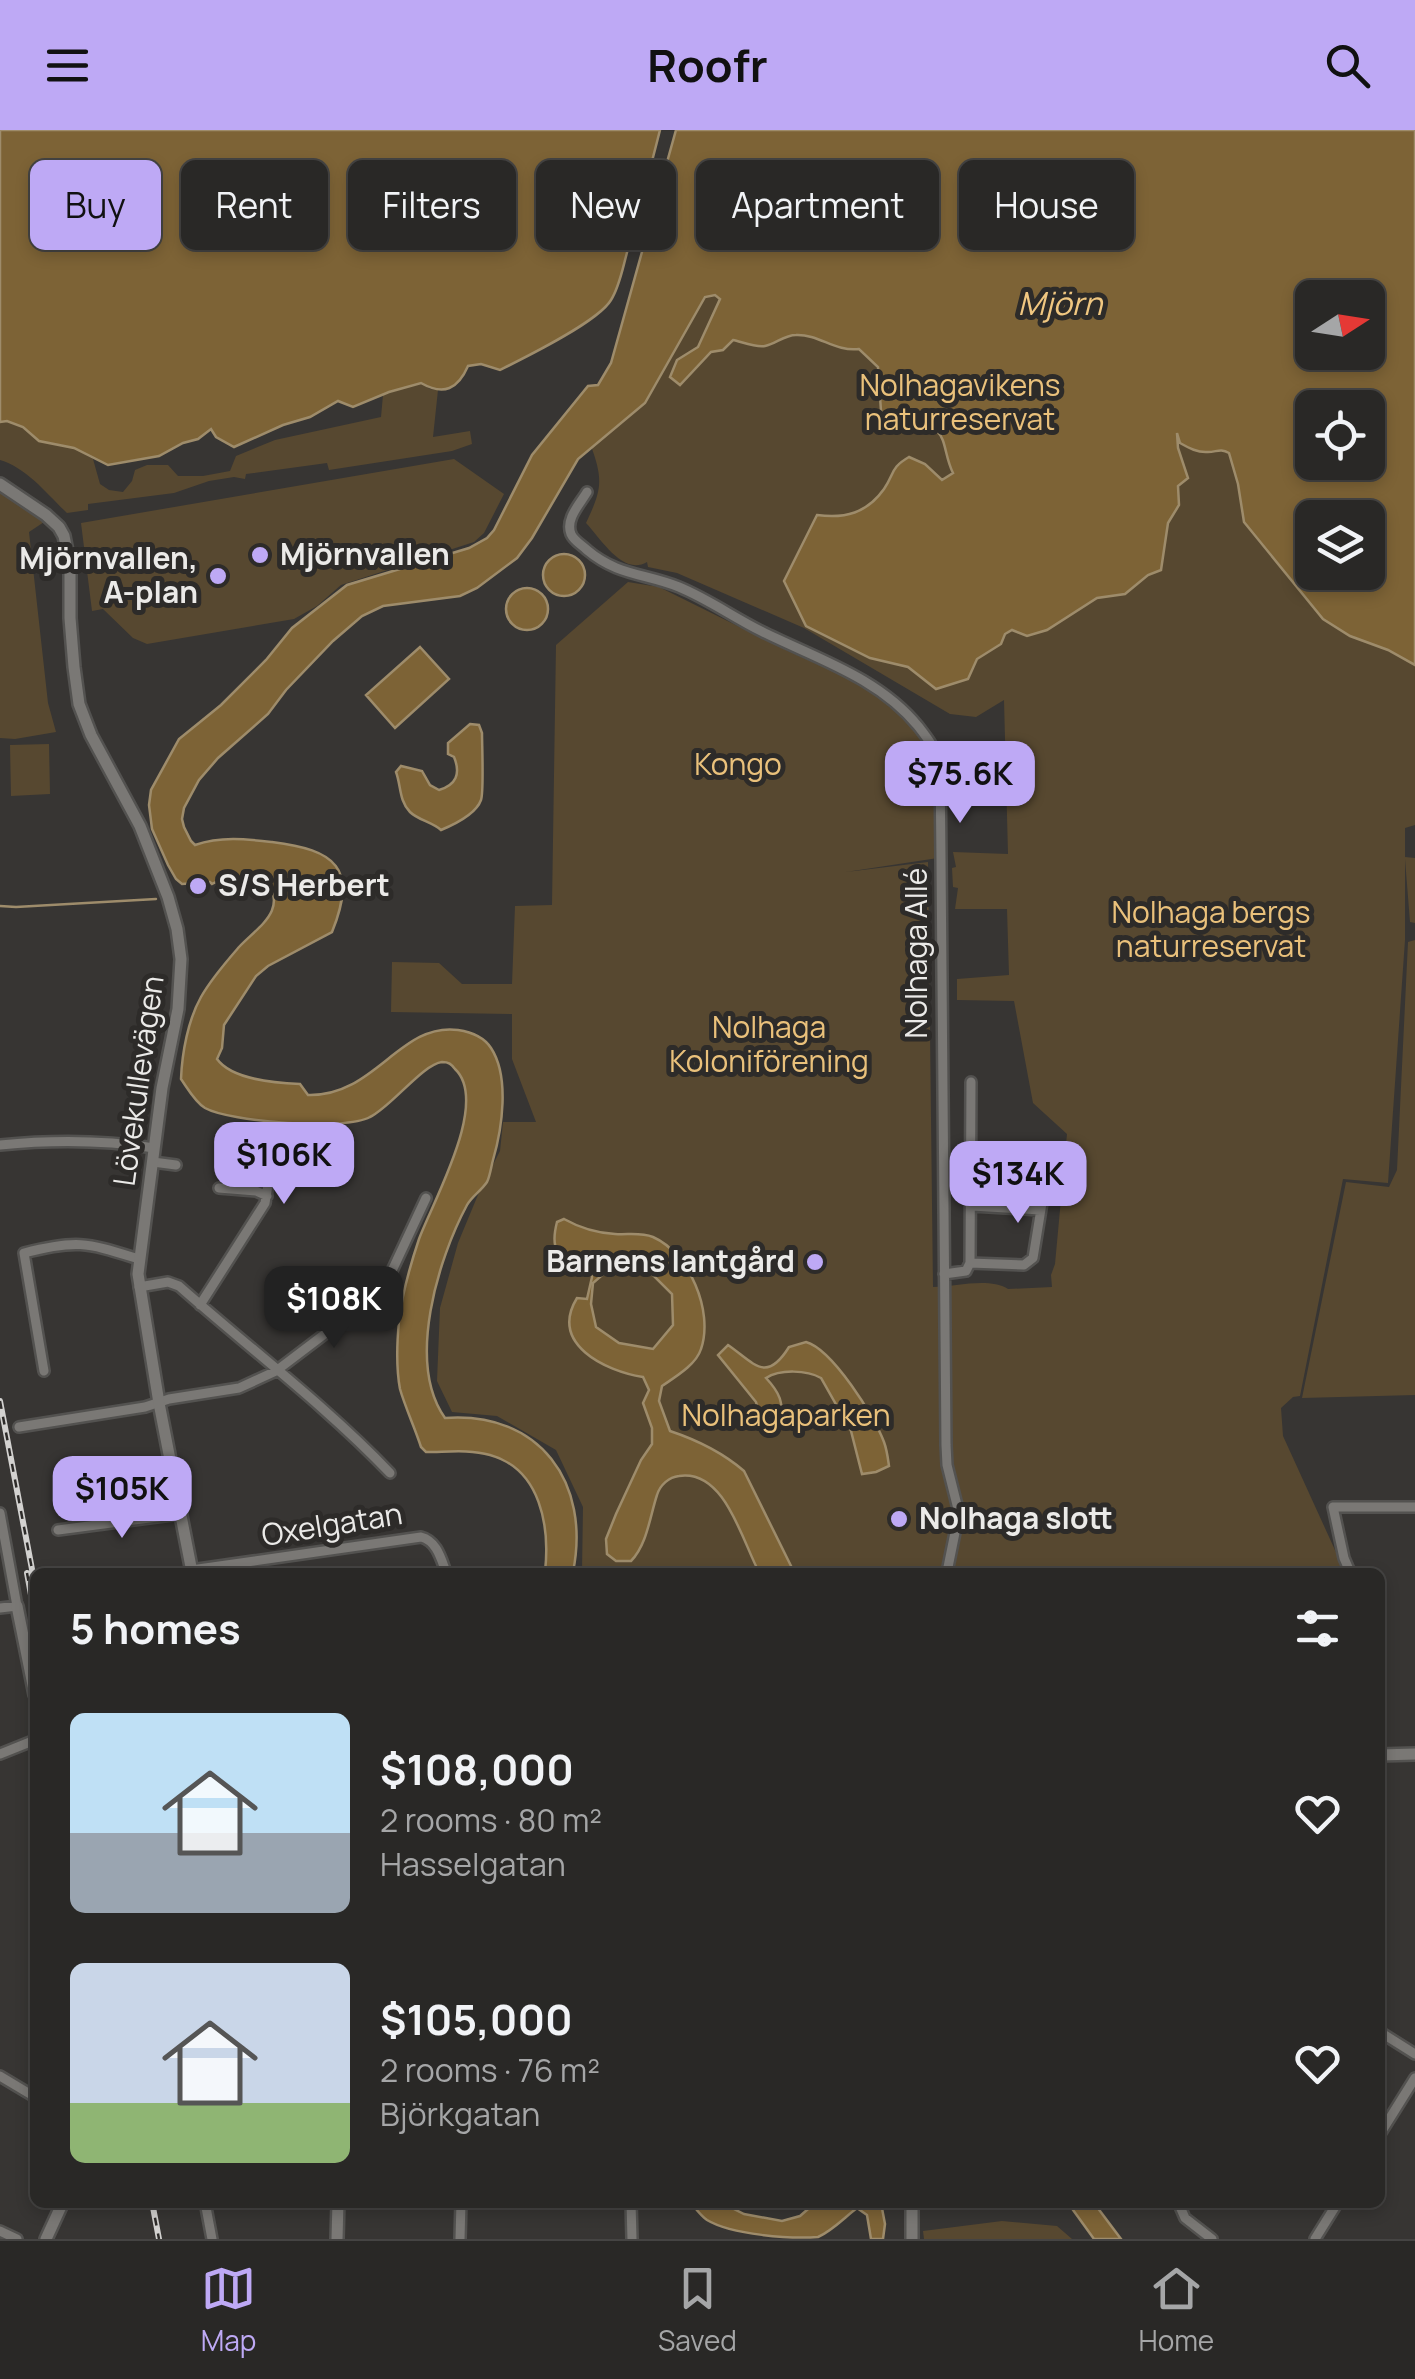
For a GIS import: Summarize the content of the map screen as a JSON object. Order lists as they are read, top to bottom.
{
  "streets": {
    "street": ["Nolhaga Allé", "Lövekullevägen", "Oxelgatan"]
  },
  "water": ["Mjörn"],
  "parks": [
    "Nolhagavikens naturreservat",
    "Kongo",
    "Nolhaga bergs naturreservat",
    "Nolhaga Koloniförening",
    "Nolhagaparken"
  ],
  "places": [
    "Mjörnvallen",
    "Mjörnvallen, A-plan",
    "S/S Herbert",
    "Barnens lantgård",
    "Nolhaga slott"
  ],
  "north": "right",
  "page": {
    "header": "Roofr",
    "chip": [
      "Buy",
      "Rent",
      "Filters",
      "New",
      "Apartment",
      "House"
    ],
    "price": [
      "$75.6K",
      "$106K",
      "$134K",
      "$108K",
      "$105K"
    ],
    "heading": "5 homes",
    "list": [
      {
        "name": "$108,000",
        "note": "2 rooms · 80 m² · Hasselgatan"
      },
      {
        "name": "$105,000",
        "note": "2 rooms · 76 m² · Björkgatan"
      }
    ],
    "tabs": ["Map", "Saved", "Home"]
  }
}
